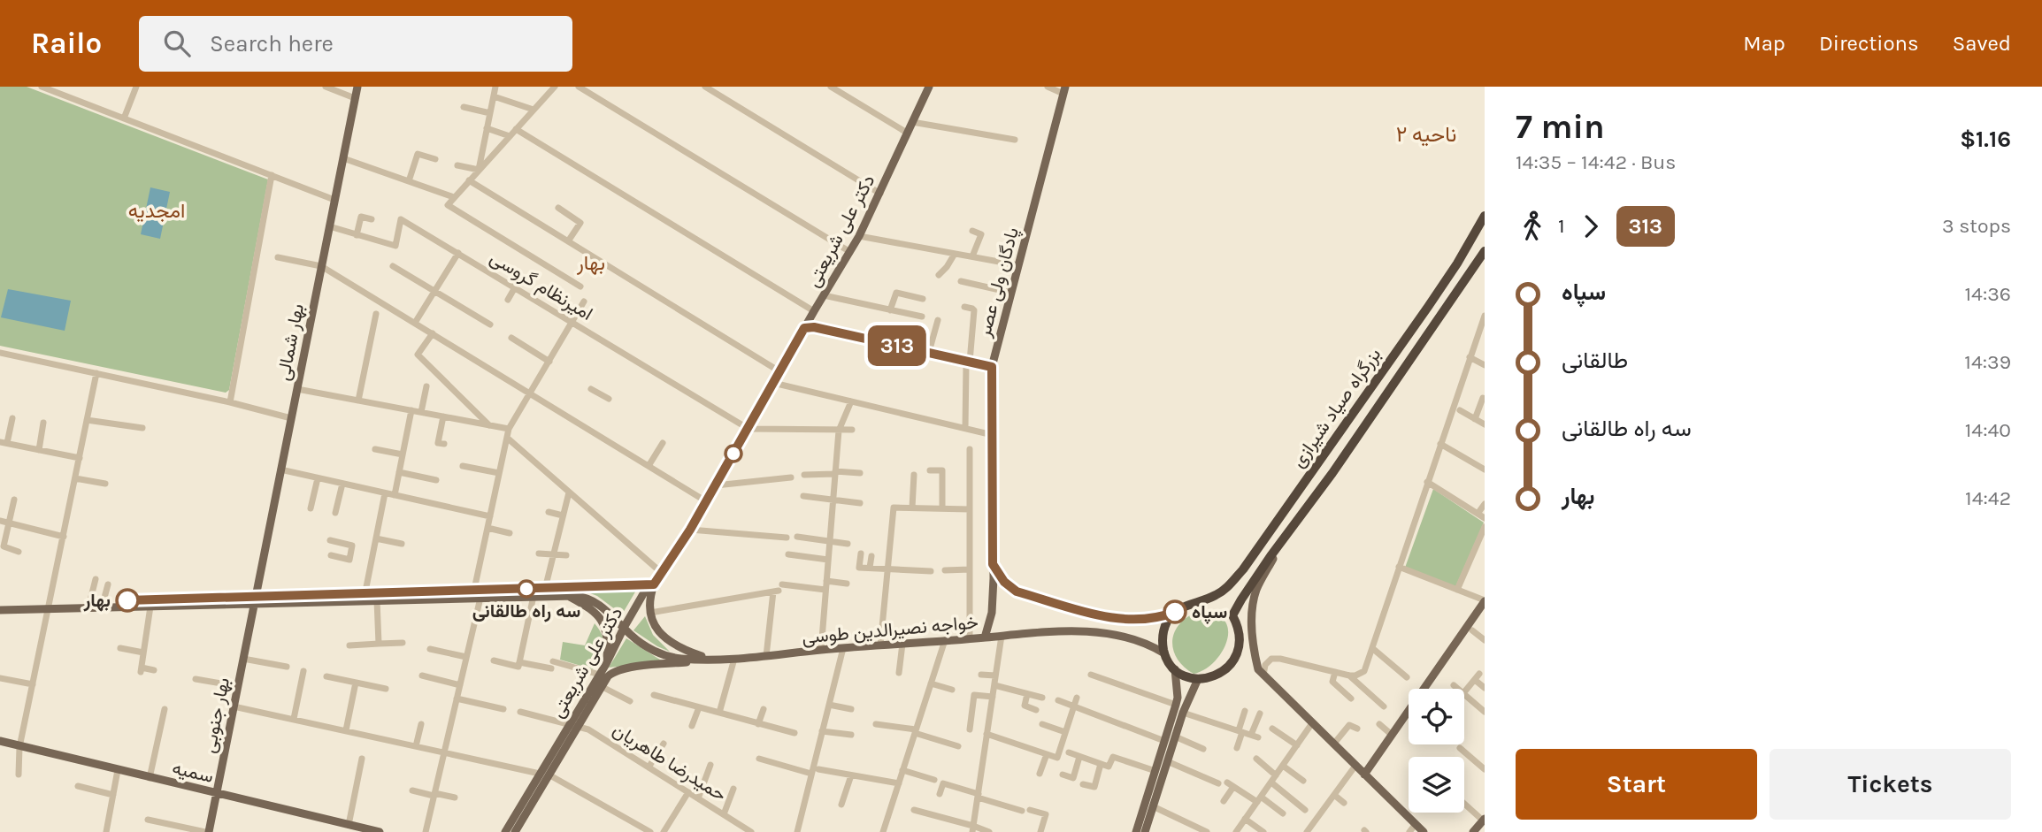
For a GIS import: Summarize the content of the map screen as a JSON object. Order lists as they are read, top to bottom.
{
  "streets": {
    "highway": ["بزرگراه صیاد شیرازی"],
    "main road": [
      "دکتر علی شریعتی",
      "پادگان ولی عصر",
      "بهار شمالی",
      "خواجه نصیرالدین طوسی",
      "بهار جنوبی",
      "سمیه"
    ],
    "street": ["امیرنظام گروسی", "حمیدرضا طاهریان"]
  },
  "crossings": [
    ["دکتر علی شریعتی", "امیرنظام گروسی"],
    ["دکتر علی شریعتی", "خواجه نصیرالدین طوسی"],
    ["دکتر علی شریعتی", "حمیدرضا طاهریان"],
    ["پادگان ولی عصر", "خواجه نصیرالدین طوسی"],
    ["امیرنظام گروسی", "بهار شمالی"],
    ["بهار شمالی", "خواجه نصیرالدین طوسی"],
    ["بهار شمالی", "بهار جنوبی"],
    ["خواجه نصیرالدین طوسی", "بهار جنوبی"],
    ["بهار جنوبی", "سمیه"]
  ],
  "districts": ["ناحیه ۲", "امجدیه", "بهار"],
  "places": ["سه راه طالقانی", "بهار", "سپاه"],
  "lines": ["bus line 313"],
  "page": {
    "header": "Railo",
    "search": "Search here",
    "nav": ["Map", "Directions", "Saved"],
    "on_map": "313",
    "heading": ["7 min", "14:35 – 14:42 · Bus", "$1.16"],
    "legs": ["1", "313", "3 stops"],
    "list": [
      {
        "name": "سپاه",
        "value": "14:36"
      },
      {
        "name": "طالقانی",
        "value": "14:39"
      },
      {
        "name": "سه راه طالقانی",
        "value": "14:40"
      },
      {
        "name": "بهار",
        "value": "14:42"
      }
    ],
    "buttons": ["Start", "Tickets"]
  }
}
